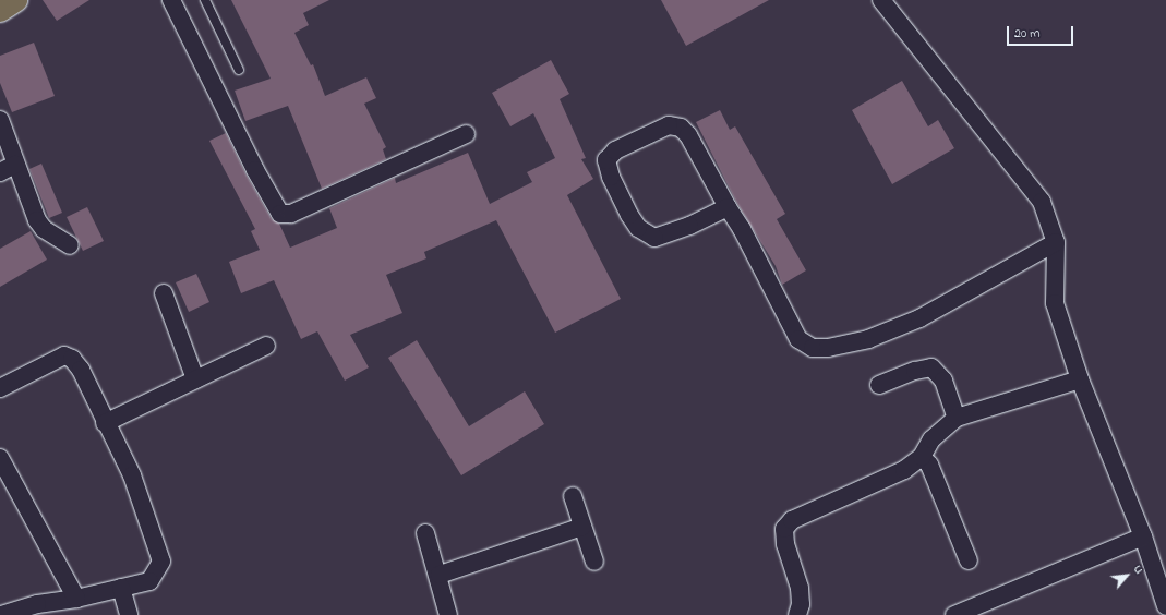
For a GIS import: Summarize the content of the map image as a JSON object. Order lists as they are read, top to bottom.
{
  "scale_bar": "20 m",
  "north": "top right"
}
